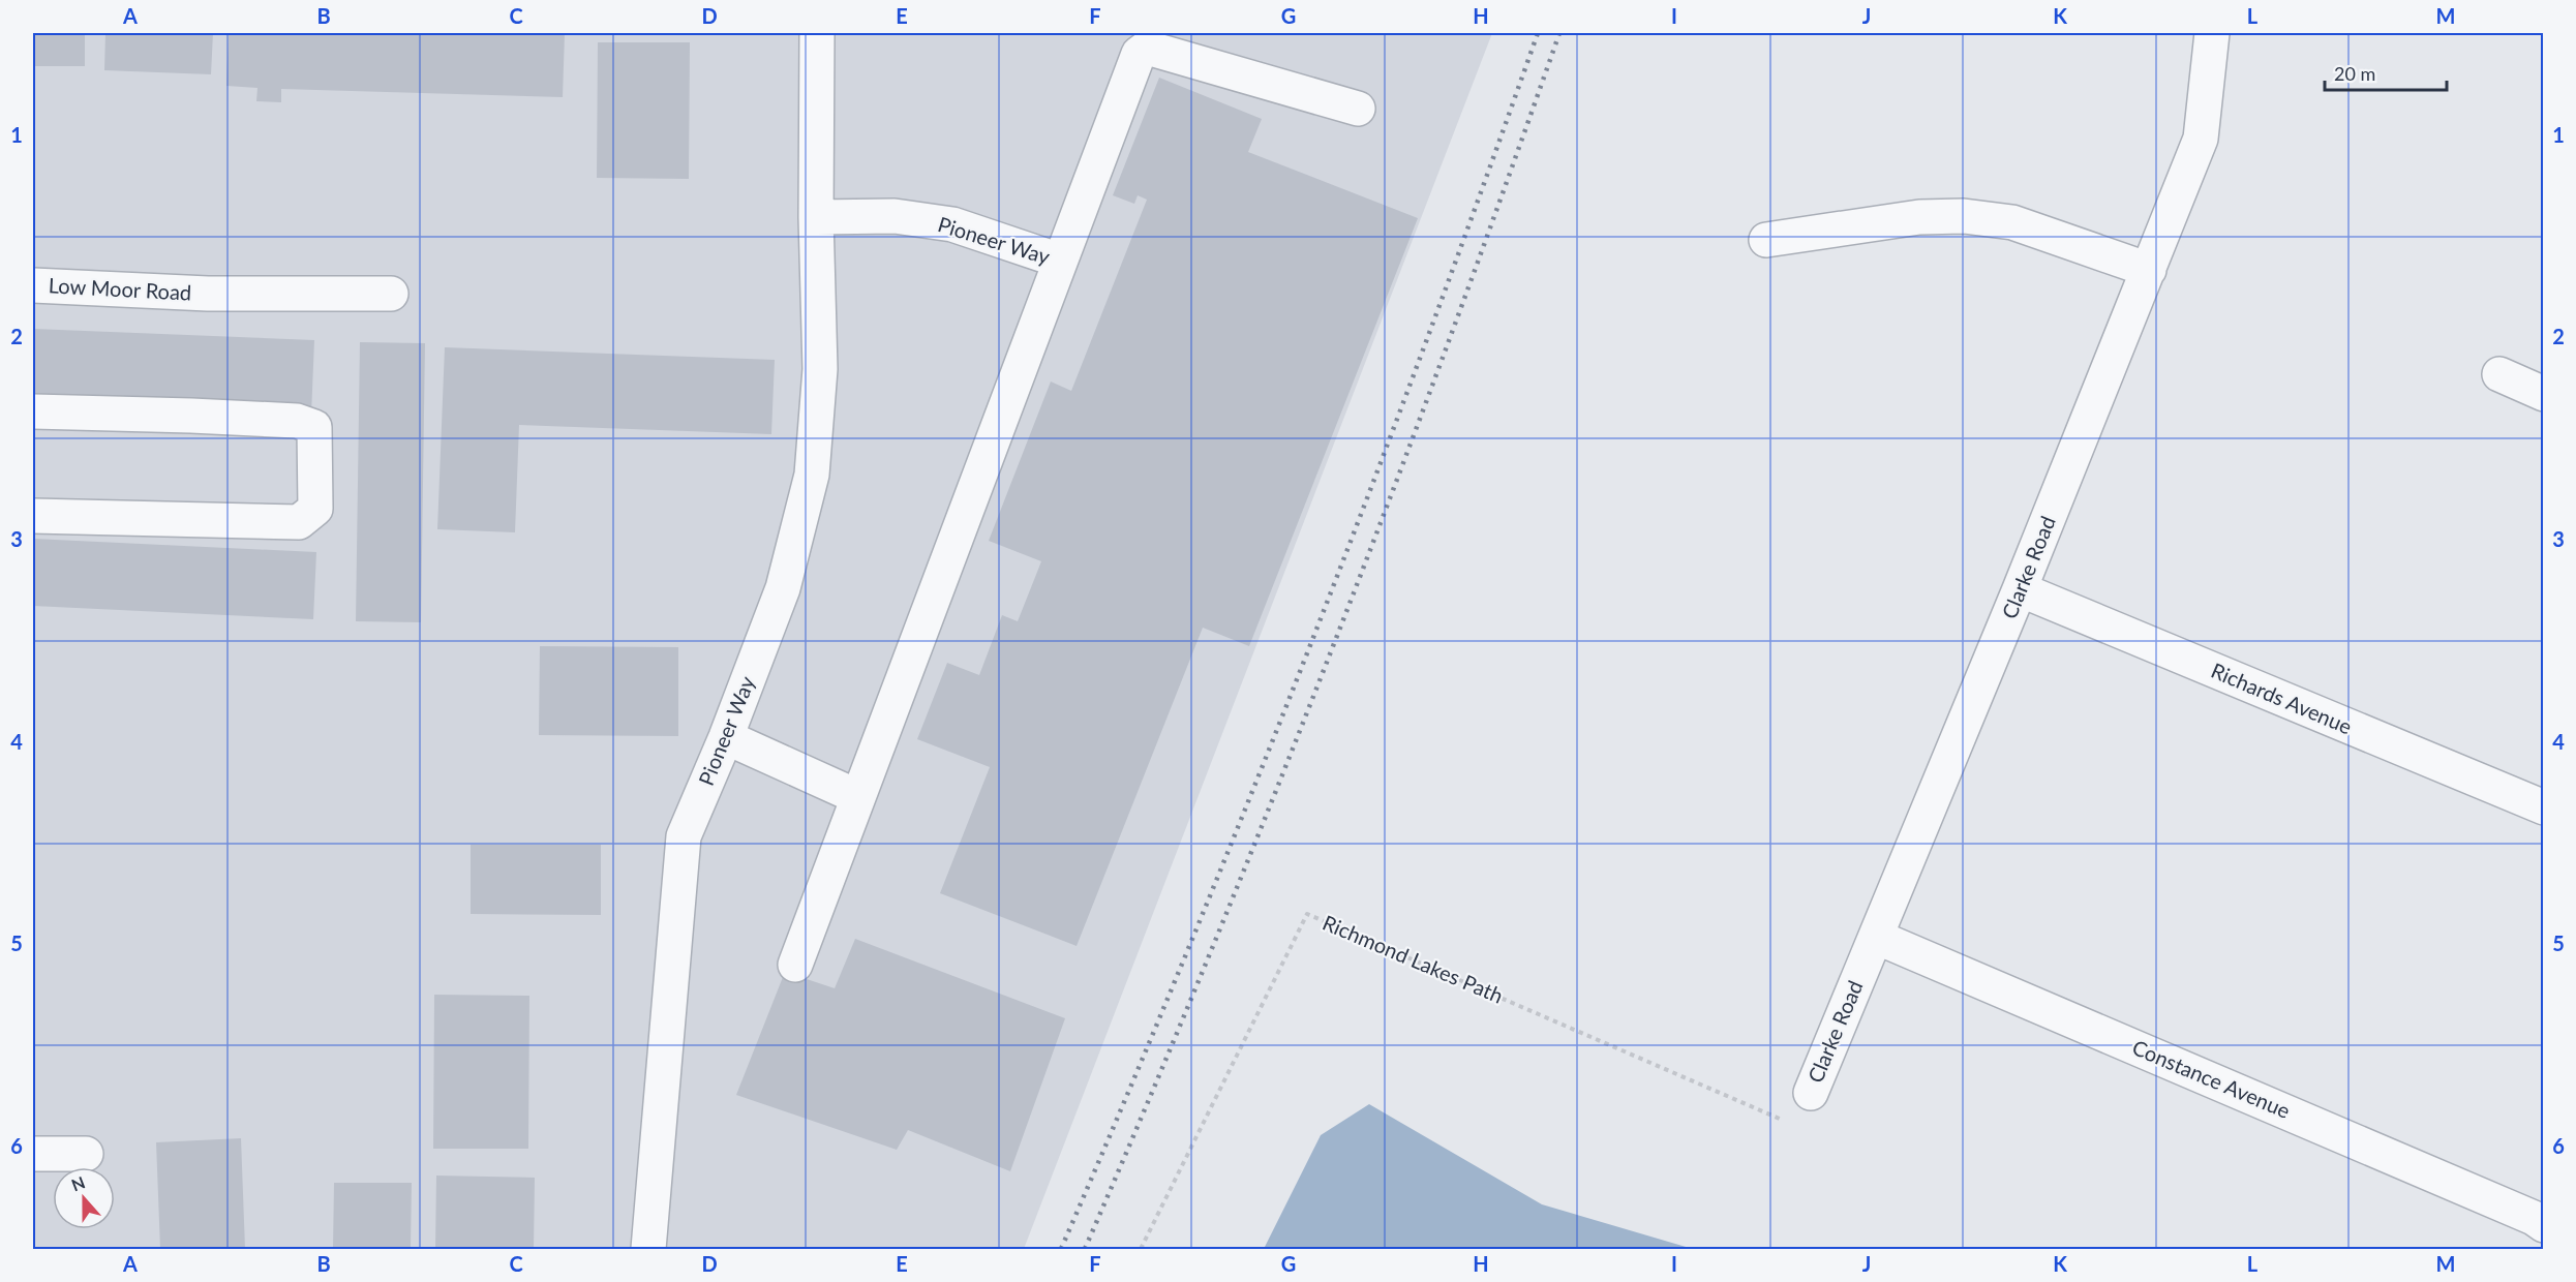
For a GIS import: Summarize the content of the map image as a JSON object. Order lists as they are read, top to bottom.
{
  "streets": {
    "street": [
      "Pioneer Way",
      "Low Moor Road",
      "Clarke Road",
      "Richards Avenue",
      "Constance Avenue"
    ],
    "path": ["Richmond Lakes Path"]
  },
  "crossings": [
    ["Clarke Road", "Richards Avenue"],
    ["Clarke Road", "Richmond Lakes Path"],
    ["Clarke Road", "Constance Avenue"]
  ],
  "scale_bar": "20 m",
  "north": "top",
  "grid": {
    "columns": [
      "A",
      "B",
      "C",
      "D",
      "E",
      "F",
      "G",
      "H",
      "I",
      "J",
      "K",
      "L",
      "M"
    ],
    "rows": [
      "1",
      "2",
      "3",
      "4",
      "5",
      "6"
    ]
  }
}
